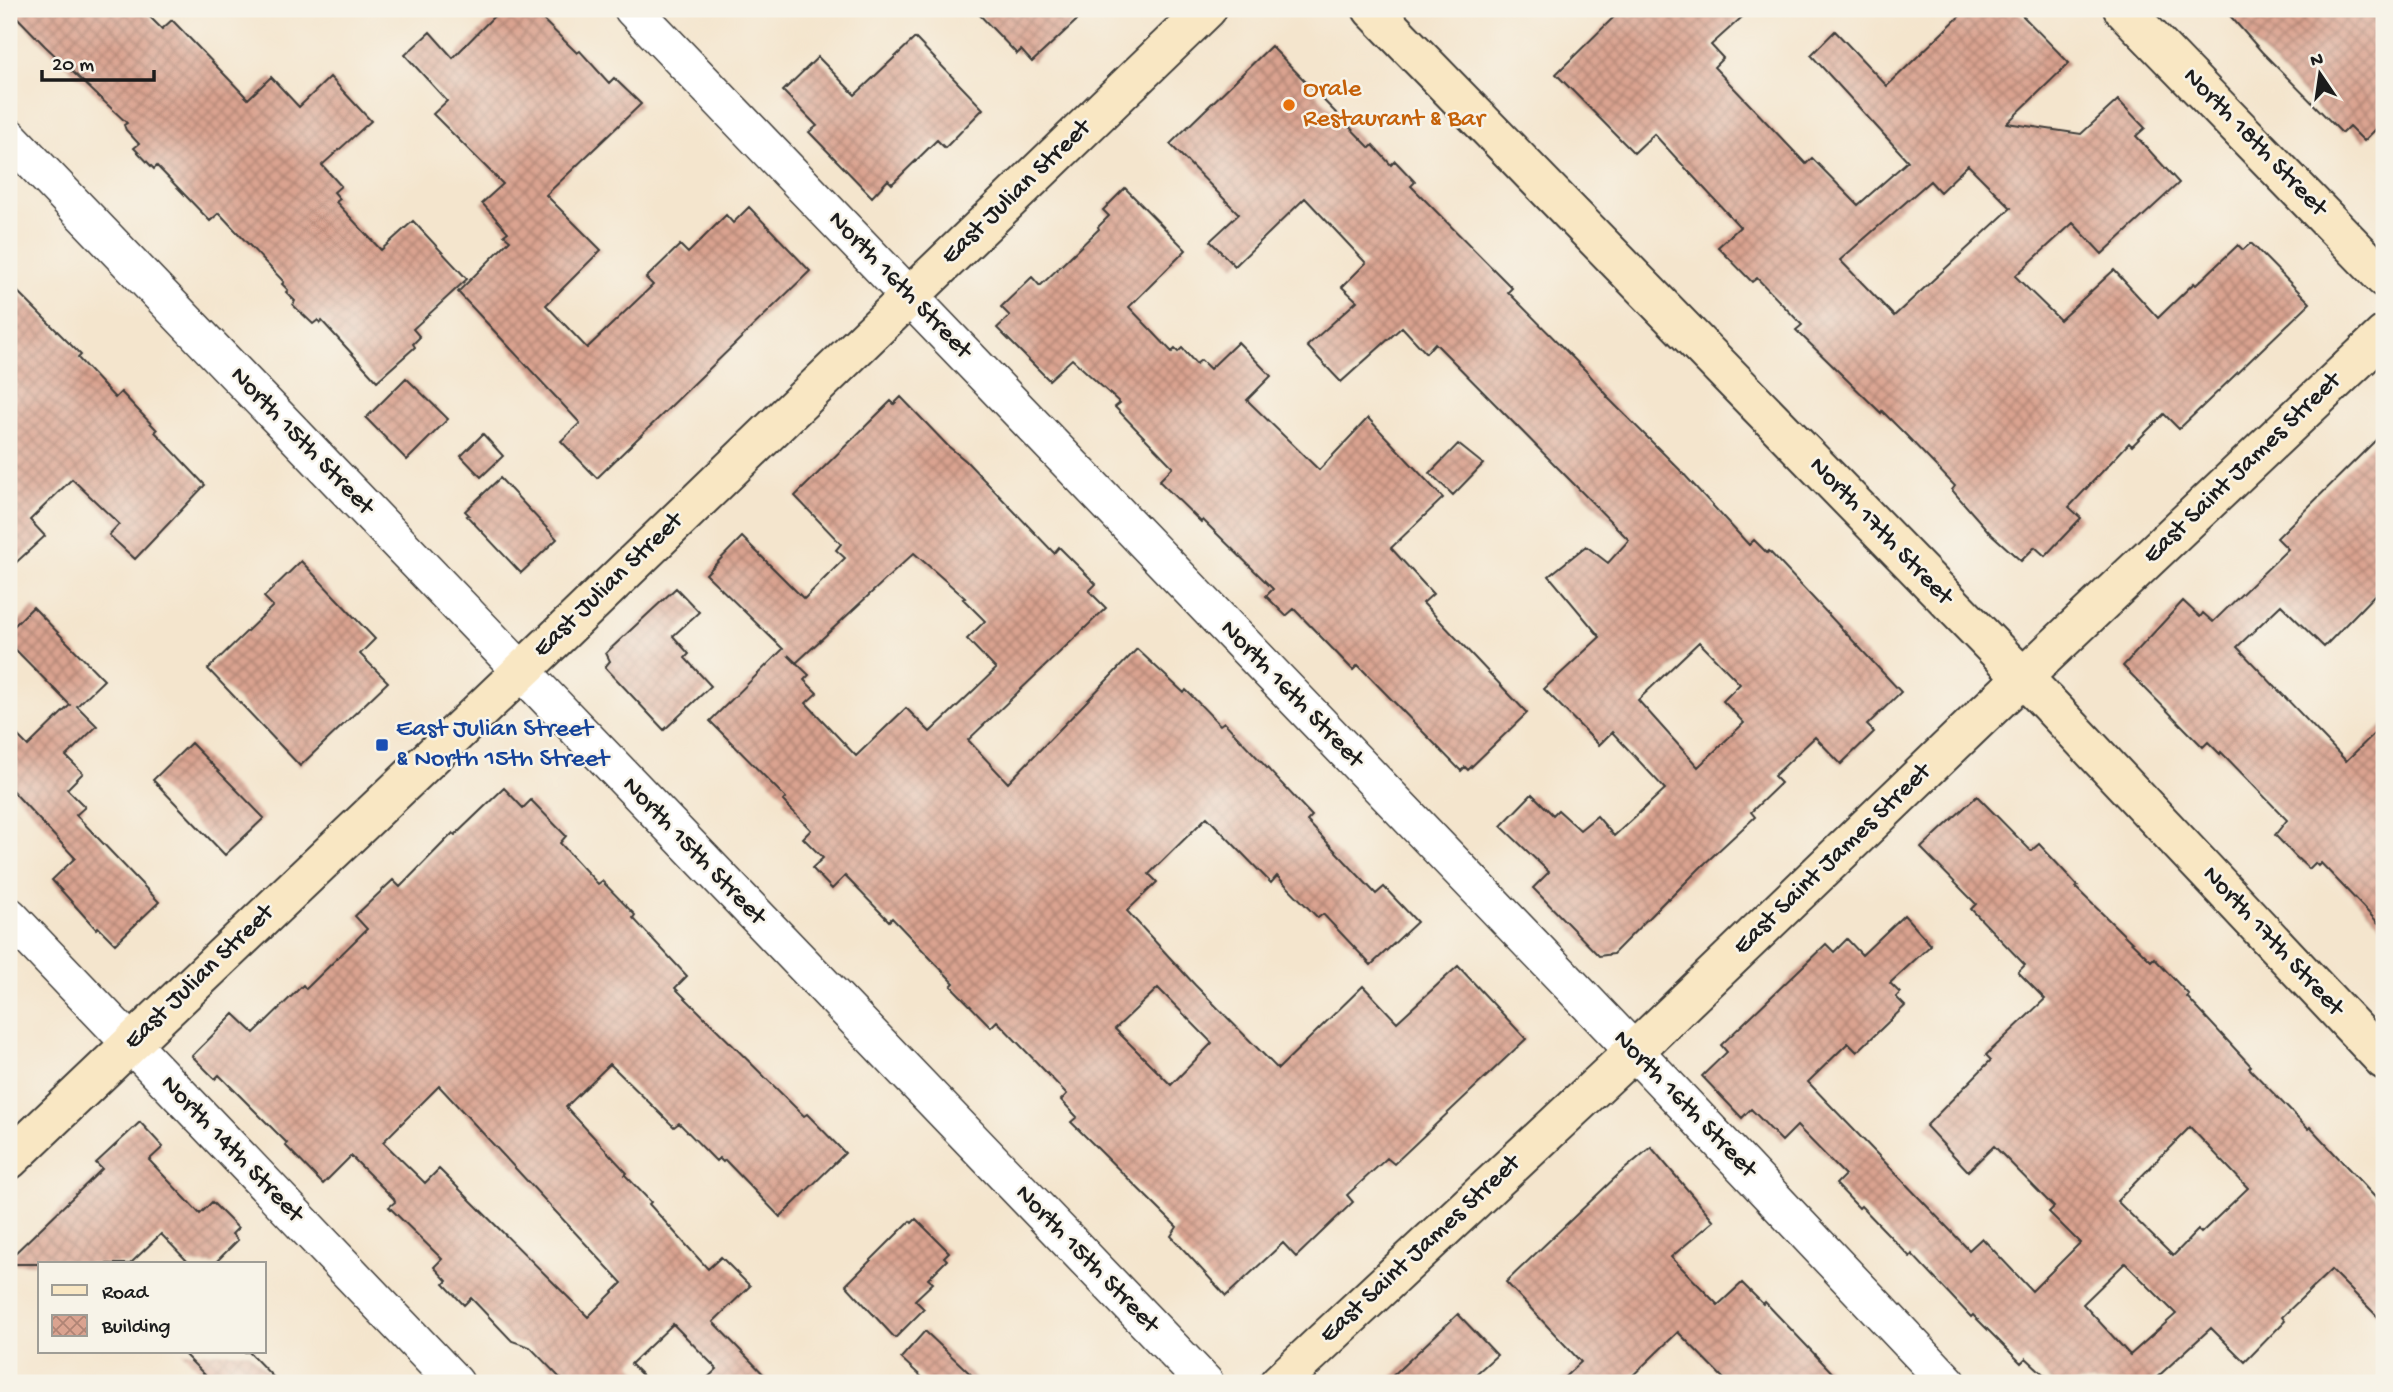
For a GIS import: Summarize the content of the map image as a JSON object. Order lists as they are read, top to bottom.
{
  "streets": {
    "main road": [
      "North 18th Street",
      "East Julian Street",
      "East Saint James Street",
      "North 17th Street"
    ],
    "street": ["North 16th Street", "North 15th Street", "North 14th Street"]
  },
  "crossings": [
    ["East Julian Street", "North 16th Street"],
    ["East Julian Street", "North 15th Street"],
    ["East Julian Street", "North 14th Street"],
    ["North 16th Street", "East Saint James Street"],
    ["East Saint James Street", "North 17th Street"]
  ],
  "places": {
    "other": ["Orale Restaurant & Bar"],
    "transit": ["East Julian Street & North 15th Street"]
  },
  "legend": ["Road", "Building"],
  "scale_bar": "20 m",
  "north": "top"
}
